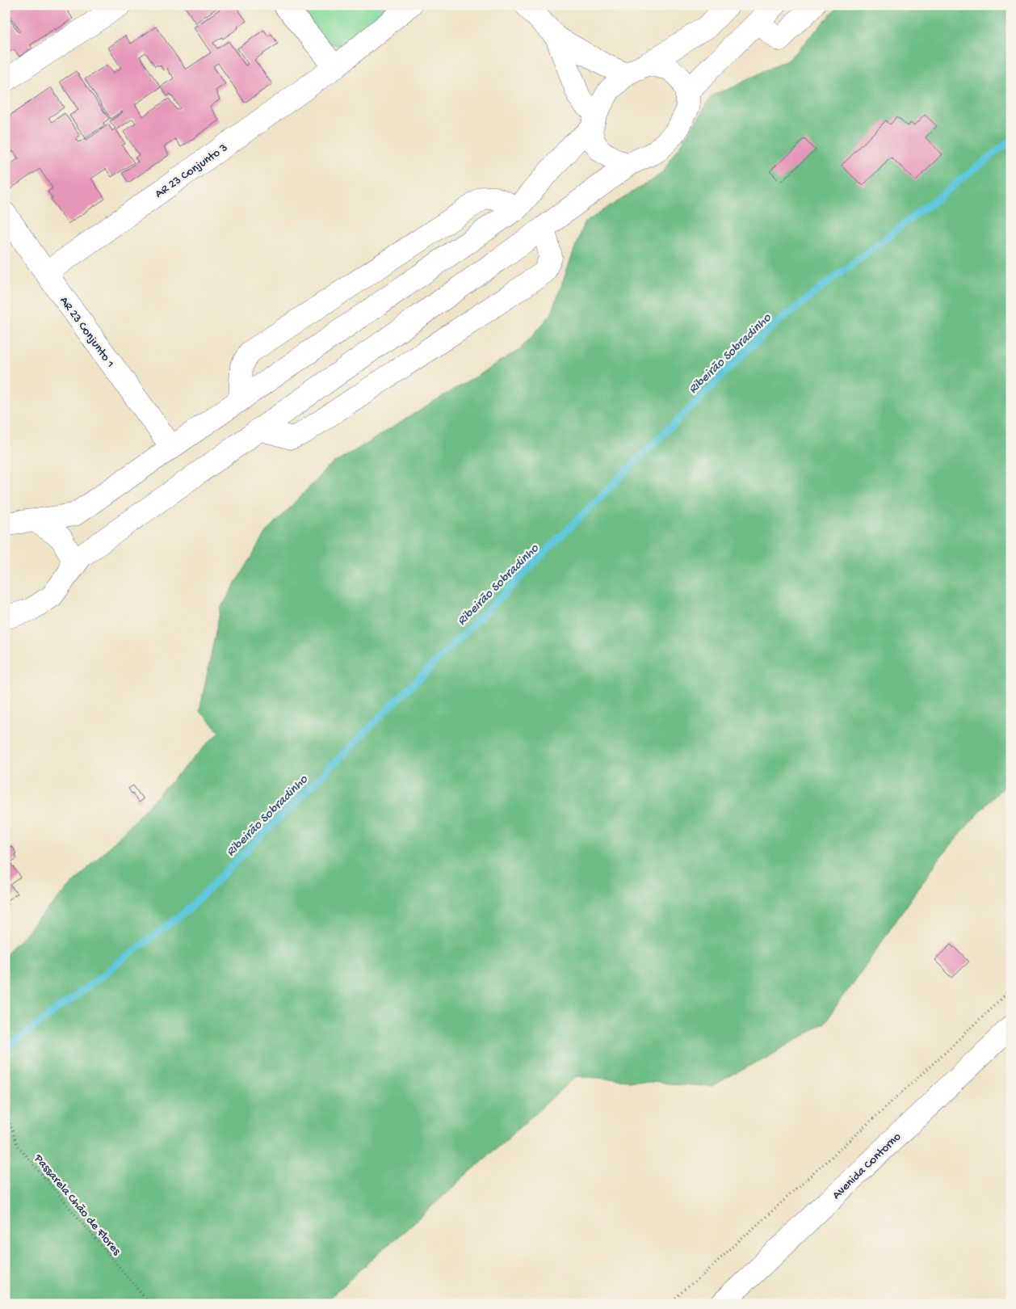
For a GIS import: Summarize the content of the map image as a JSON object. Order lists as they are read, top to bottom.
{
  "streets": {
    "street": ["AR 23 Conjunto 3", "AR 23 Conjunto 1", "Avenida Contorno"],
    "path": ["Passarela Chão de Flores"]
  },
  "crossings": [
    ["AR 23 Conjunto 3", "AR 23 Conjunto 1"]
  ],
  "water": ["Ribeirão Sobradinho"]
}
